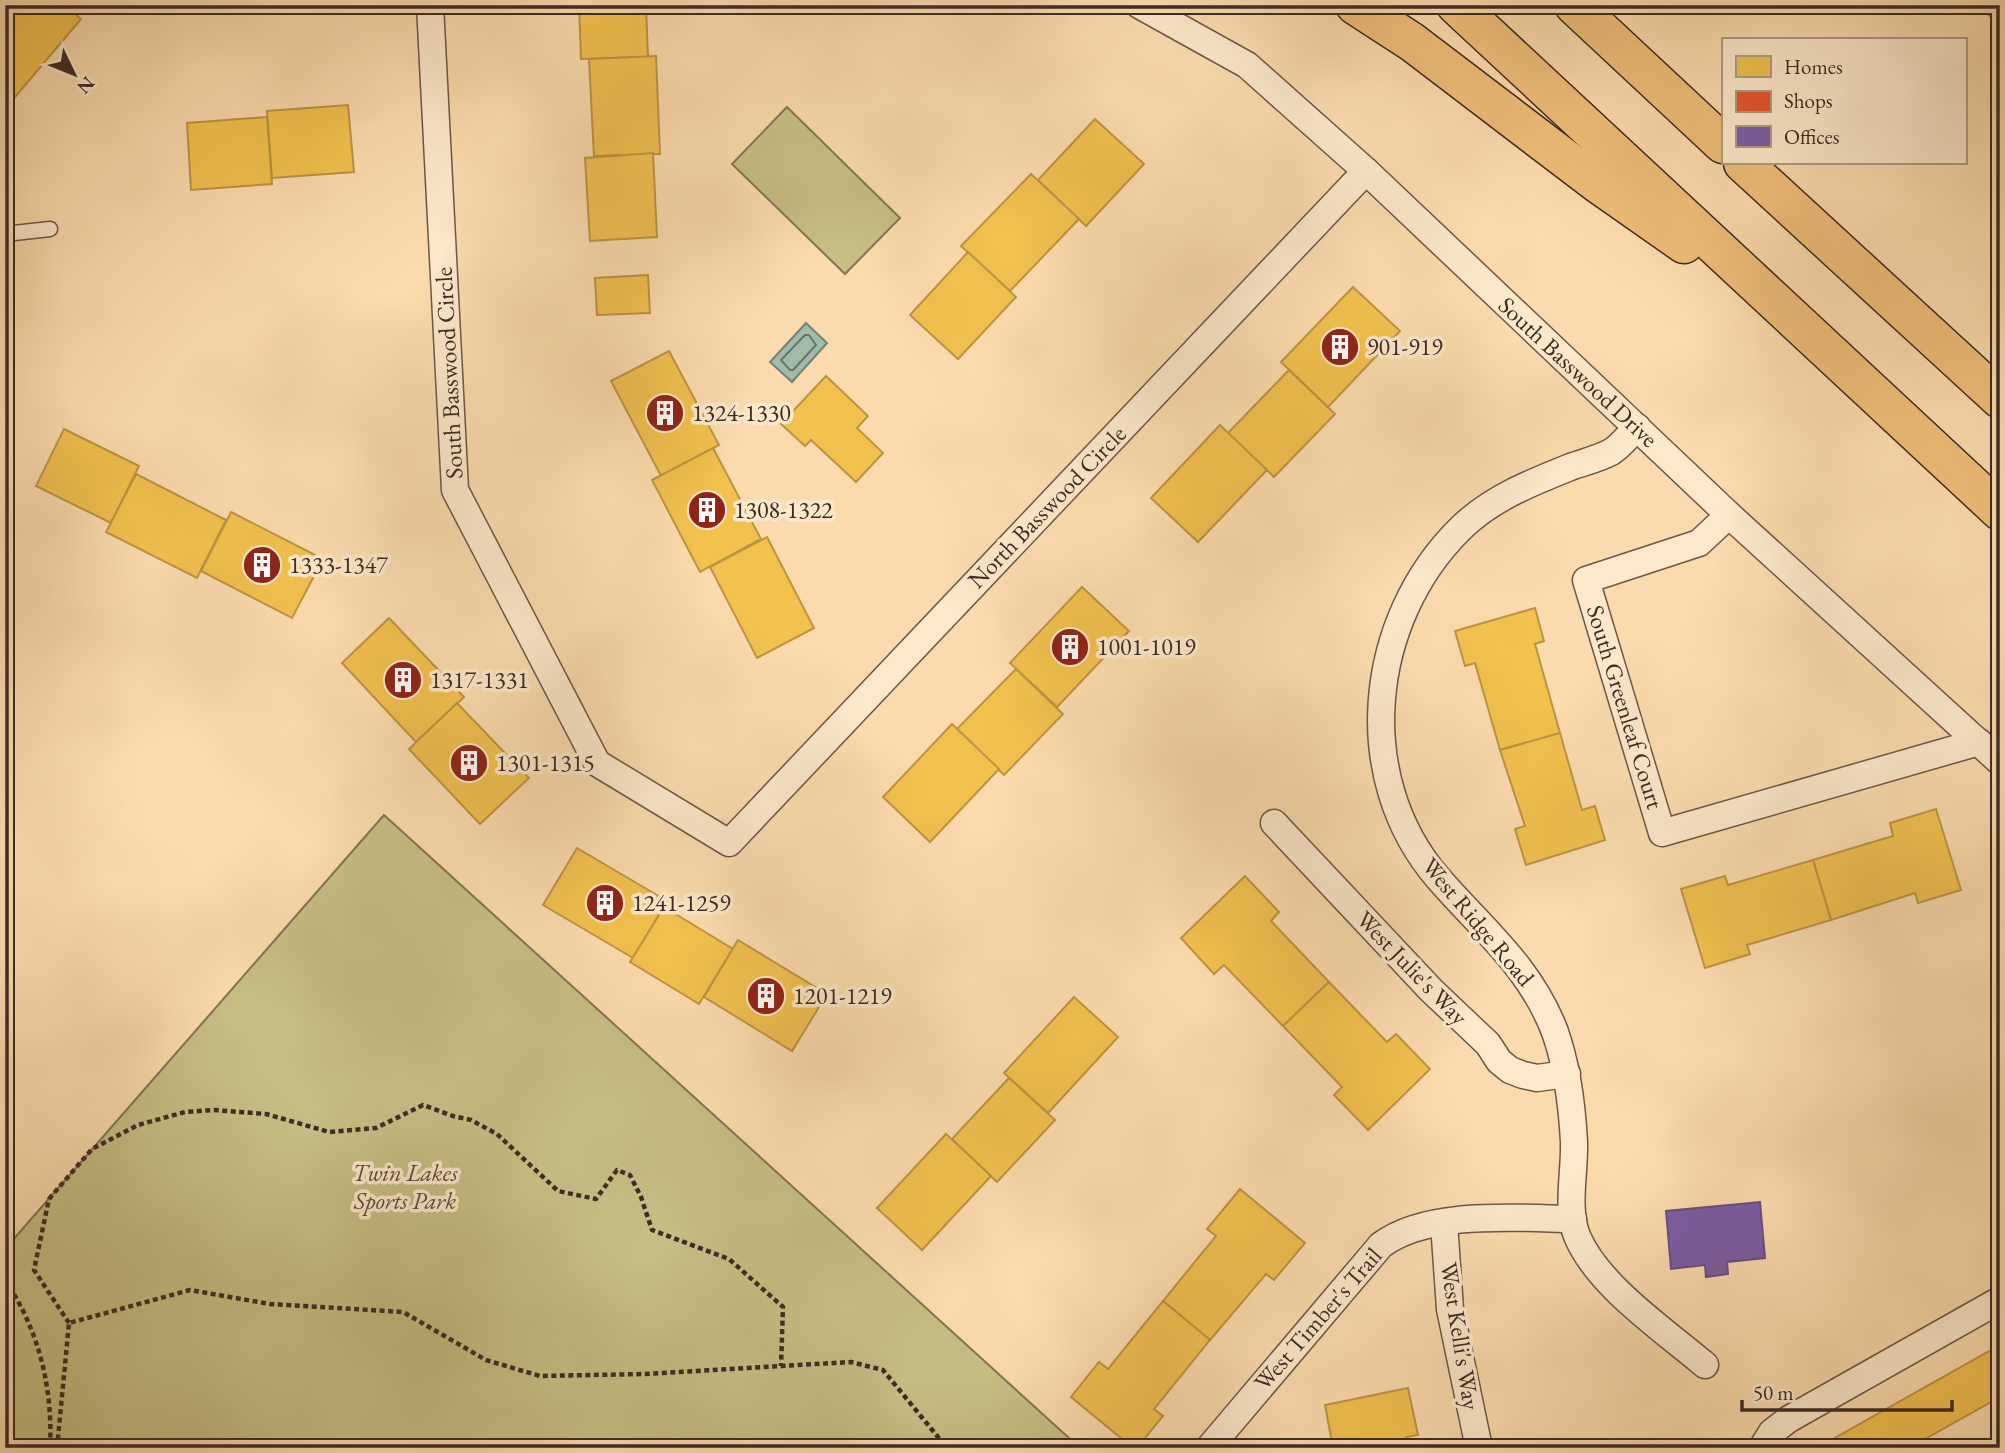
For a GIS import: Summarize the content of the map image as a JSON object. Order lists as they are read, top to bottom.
{
  "streets": {
    "street": [
      "South Basswood Drive",
      "South Basswood Circle",
      "North Basswood Circle",
      "South Greenleaf Court",
      "West Ridge Road",
      "West Julie's Way",
      "West Timber's Trail",
      "West Kelli's Way"
    ]
  },
  "crossings": [
    ["South Basswood Drive", "North Basswood Circle"],
    ["South Basswood Drive", "South Greenleaf Court"],
    ["South Basswood Drive", "West Ridge Road"],
    ["South Basswood Circle", "North Basswood Circle"],
    ["West Ridge Road", "West Julie's Way"],
    ["West Ridge Road", "West Timber's Trail"],
    ["West Timber's Trail", "West Kelli's Way"]
  ],
  "parks": ["Twin Lakes Sports Park"],
  "places": {
    "building": [
      "901-919",
      "1324-1330",
      "1308-1322",
      "1333-1347",
      "1001-1019",
      "1317-1331",
      "1301-1315",
      "1241-1259",
      "1201-1219"
    ]
  },
  "legend": ["Homes", "Shops", "Offices"],
  "scale_bar": "50 m",
  "north": "bottom right"
}
